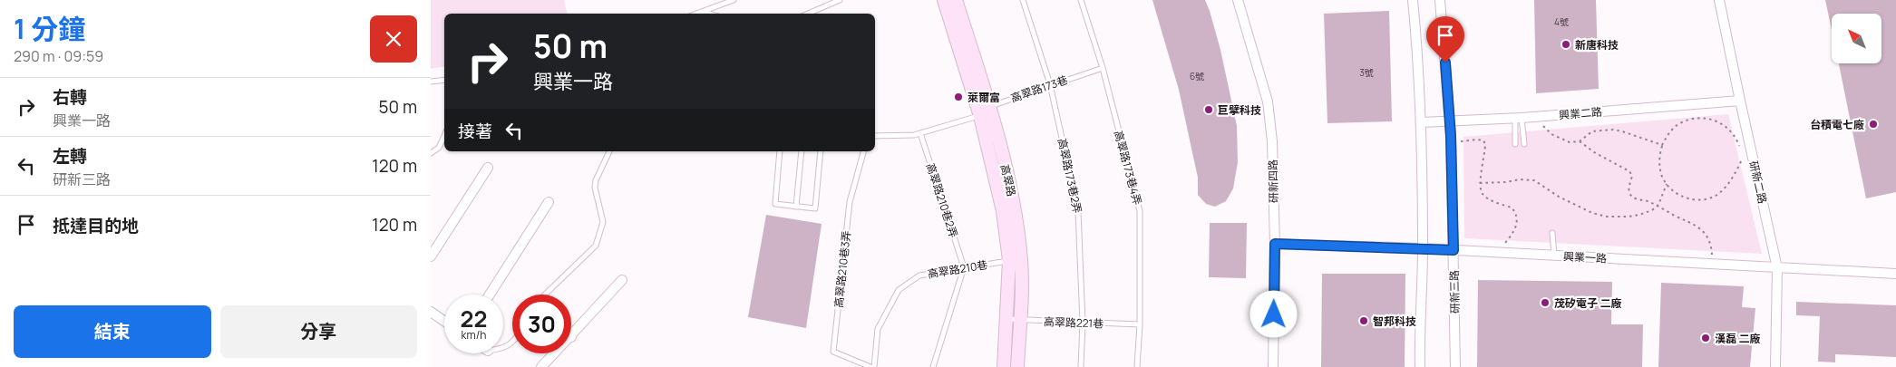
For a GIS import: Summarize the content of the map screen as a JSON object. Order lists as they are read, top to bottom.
{
  "streets": {
    "street": [
      "興業二路",
      "高翠路",
      "研新四路",
      "研新二路",
      "興業一路",
      "研新三路"
    ],
    "lane": [
      "高翠路173巷",
      "高翠路173巷4弄",
      "高翠路173巷2弄",
      "高翠路210巷2弄",
      "高翠路210巷3弄",
      "高翠路210巷",
      "高翠路221巷"
    ]
  },
  "crossings": [
    ["高翠路173巷", "高翠路173巷4弄"],
    ["高翠路173巷", "高翠路173巷2弄"],
    ["高翠路173巷", "高翠路"],
    ["興業二路", "研新二路"],
    ["興業二路", "研新三路"],
    ["高翠路173巷4弄", "高翠路221巷"],
    ["高翠路173巷2弄", "高翠路221巷"],
    ["高翠路", "高翠路210巷"],
    ["高翠路", "高翠路221巷"],
    ["研新四路", "興業一路"],
    ["研新二路", "興業一路"],
    ["高翠路210巷2弄", "高翠路210巷"],
    ["興業一路", "研新三路"]
  ],
  "places": [
    "新唐科技",
    "萊爾富",
    "巨擘科技",
    "台積電七廠",
    "茂矽電子 二廠",
    "智邦科技",
    "漢磊 二廠"
  ],
  "house_numbers": ["4號", "3號", "6號"],
  "north": "top left",
  "page": {
    "heading": ["1 分鐘", "290 m · 09:59"],
    "turn": ["50 m", "興業一路"],
    "list": [
      {
        "name": "右轉",
        "note": "興業一路",
        "value": "50 m"
      },
      {
        "name": "左轉",
        "note": "研新三路",
        "value": "120 m"
      },
      {
        "name": "抵達目的地",
        "value": "120 m"
      }
    ],
    "then": "接著",
    "speed": "22 km/h",
    "limit": "30",
    "buttons": ["結束", "分享"]
  }
}
